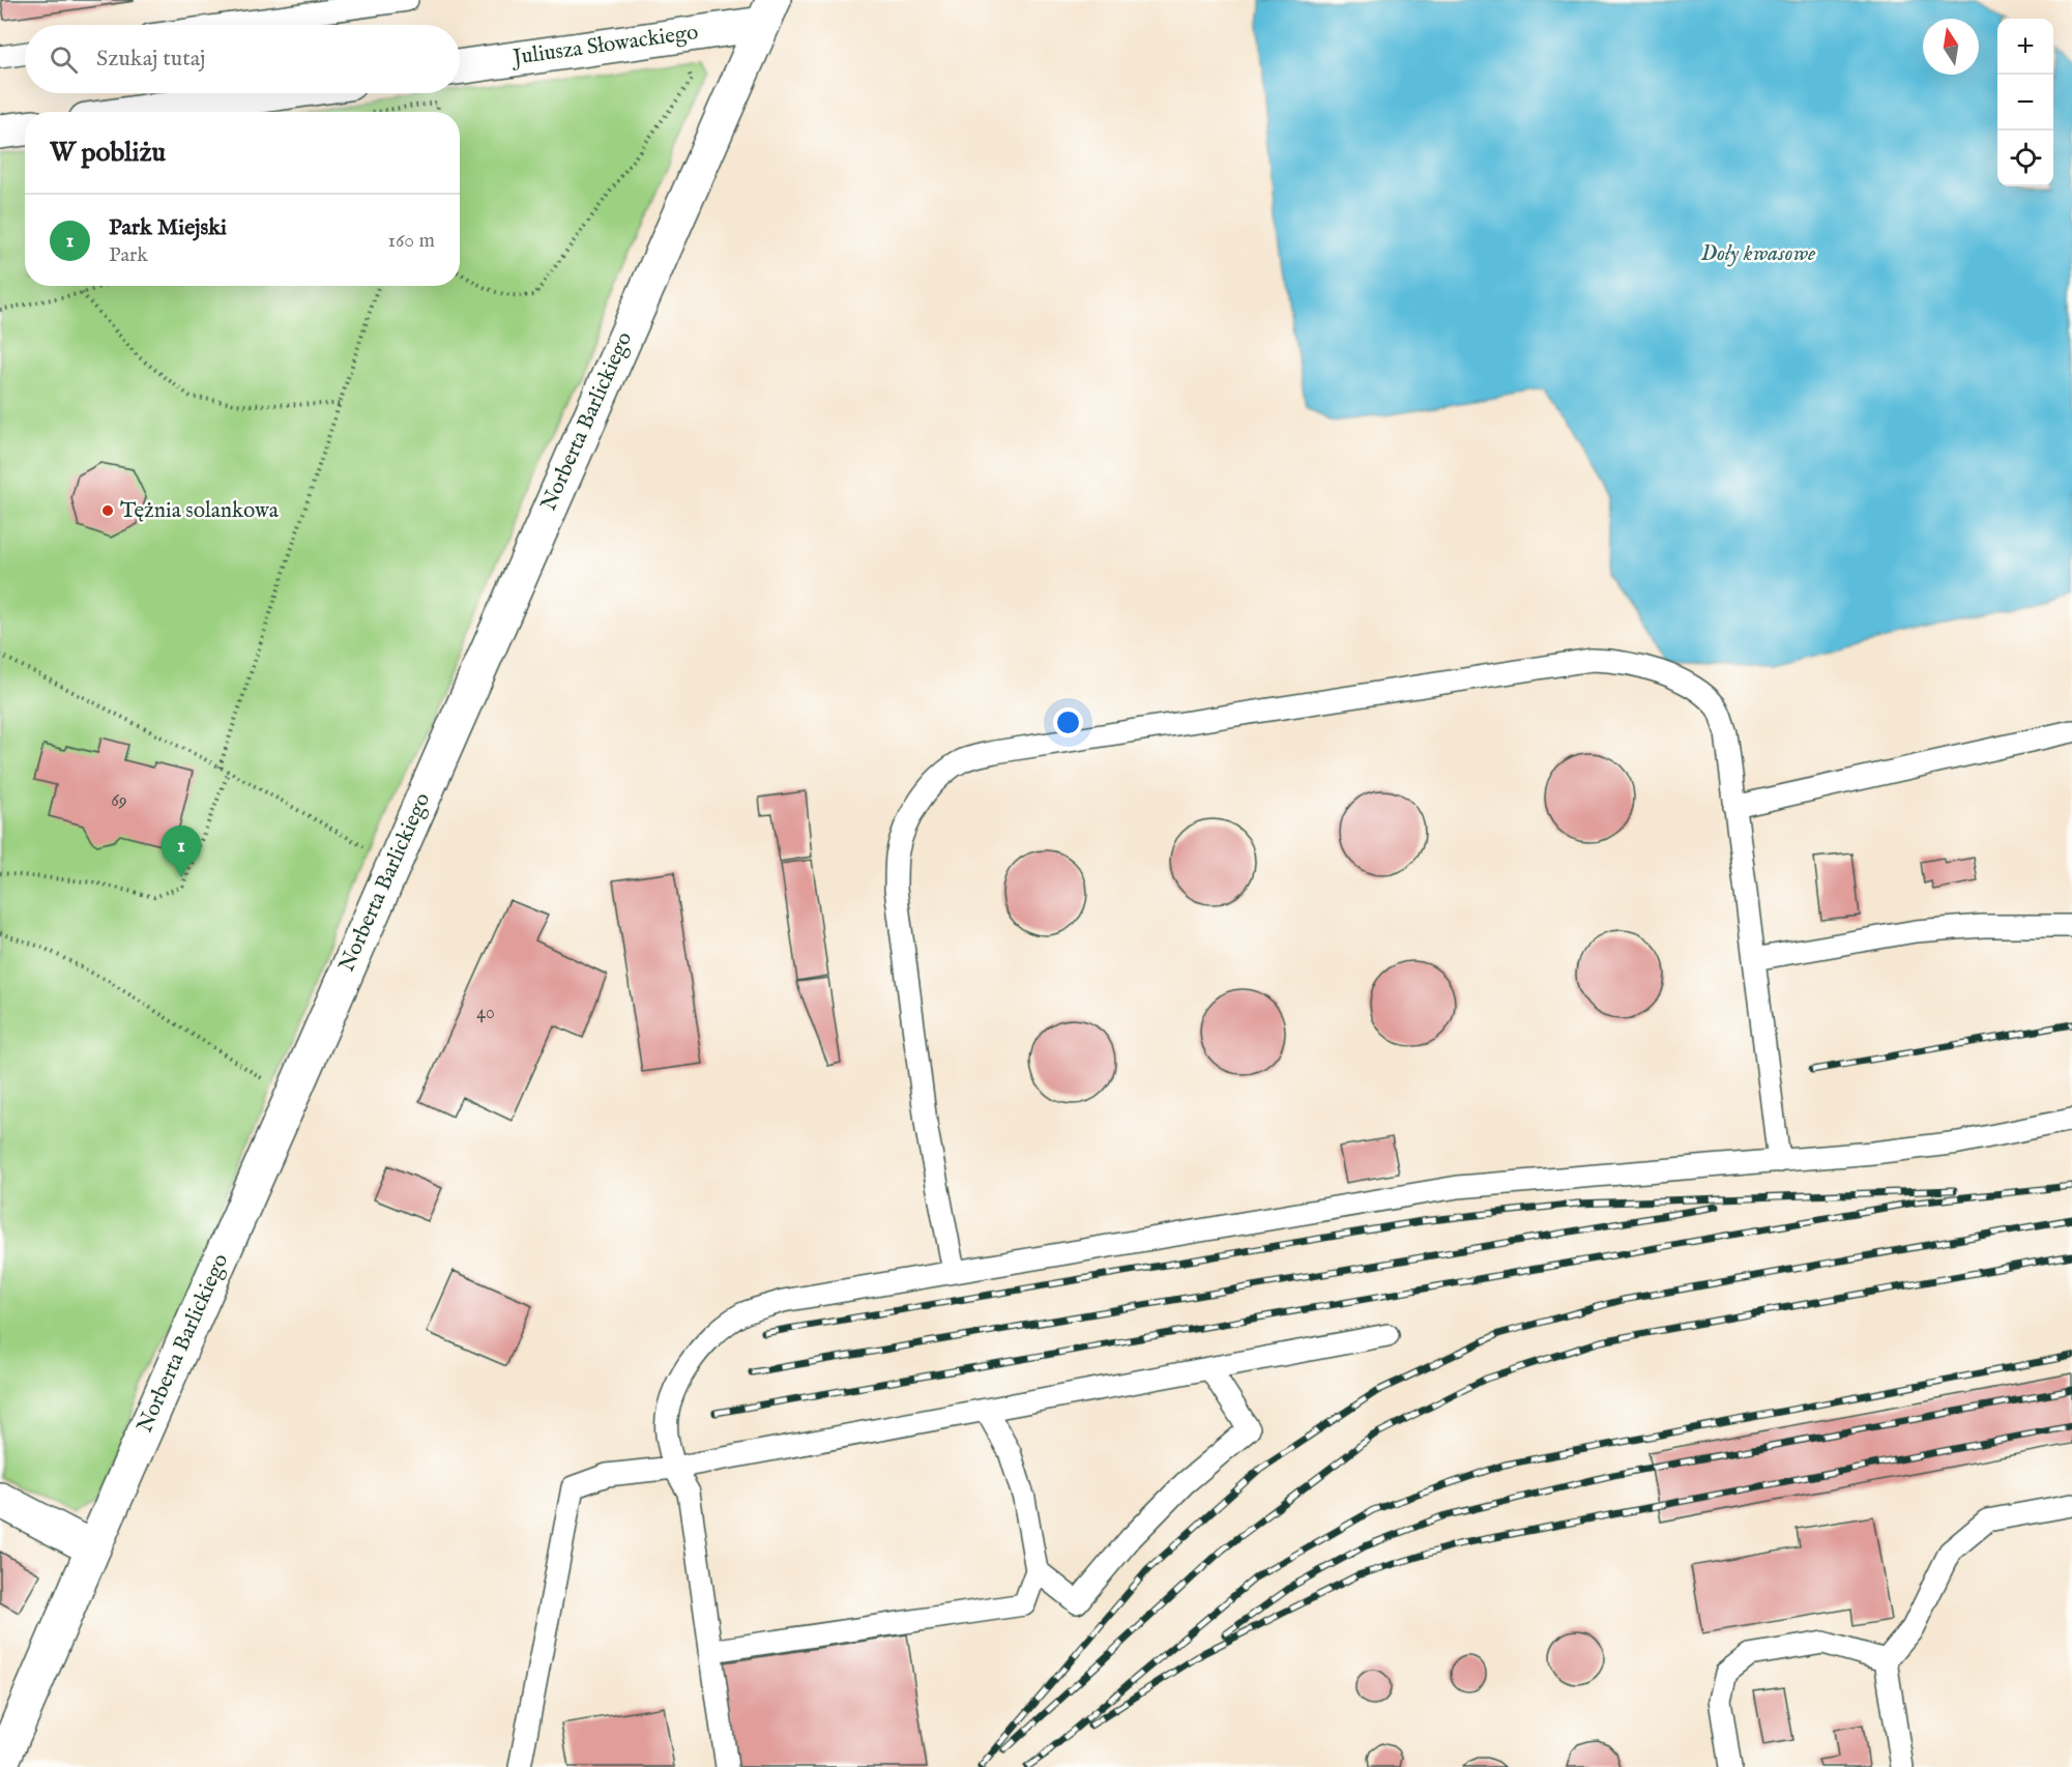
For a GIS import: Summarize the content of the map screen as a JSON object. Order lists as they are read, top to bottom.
{
  "streets": {
    "street": ["Juliusza Słowackiego", "Norberta Barlickiego"]
  },
  "crossings": [
    ["Juliusza Słowackiego", "Norberta Barlickiego"]
  ],
  "water": ["Doły kwasowe"],
  "places": ["Tężnia solankowa"],
  "house_numbers": ["69", "40"],
  "north": "top",
  "page": {
    "map_buttons": ["+", "−"],
    "search": "Szukaj tutaj",
    "heading": "W pobliżu",
    "list": [
      {
        "mark": "1",
        "name": "Park Miejski",
        "note": "Park",
        "value": "160 m"
      }
    ],
    "pins": "1"
  }
}
